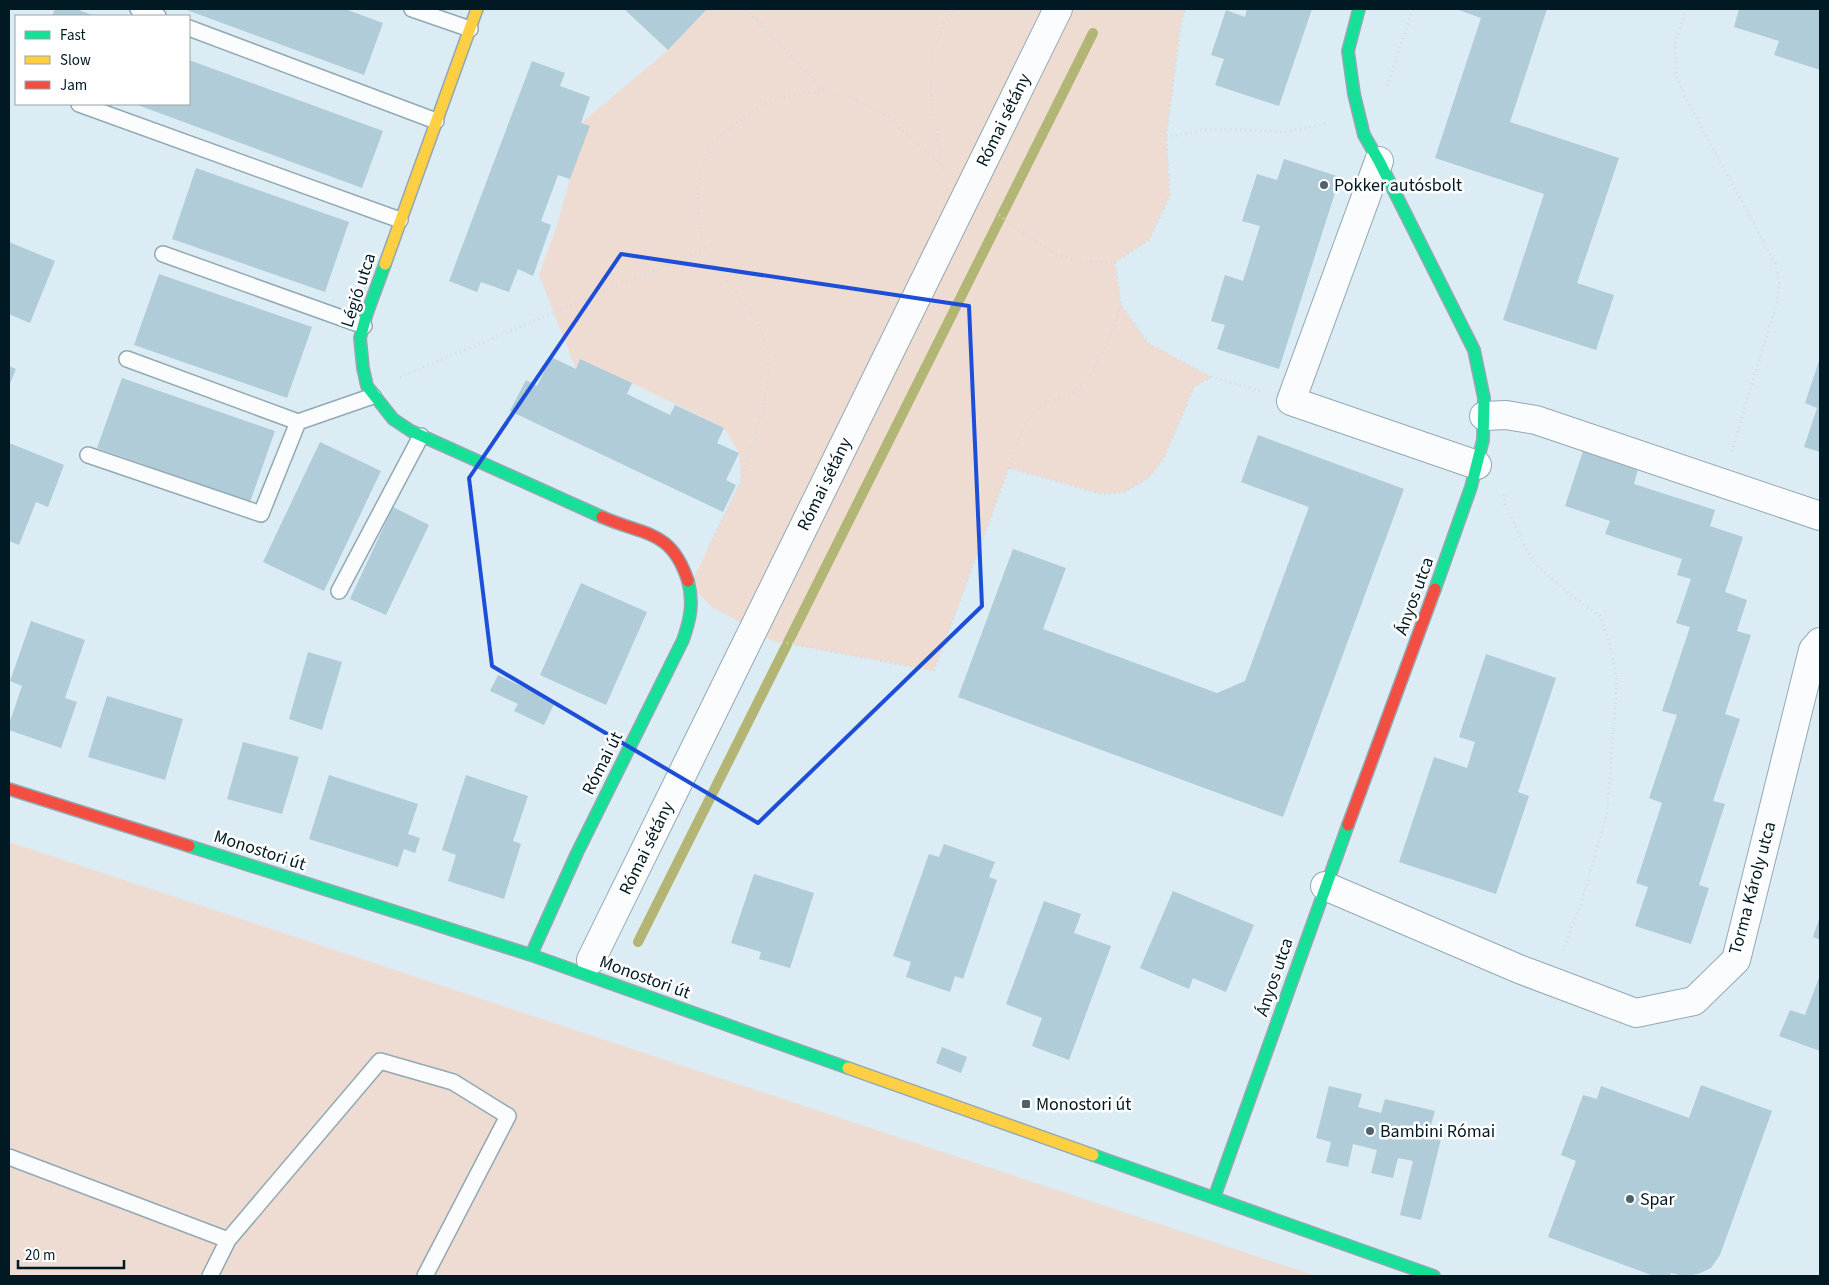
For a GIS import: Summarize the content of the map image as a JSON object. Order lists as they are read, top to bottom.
{
  "streets": {
    "street": [
      "Római sétány",
      "Légió utca",
      "Ányos utca",
      "Római út",
      "Monostori út",
      "Torma Károly utca"
    ]
  },
  "crossings": [
    ["Légió utca", "Római út"],
    ["Ányos utca", "Monostori út"],
    ["Ányos utca", "Torma Károly utca"],
    ["Római út", "Monostori út"]
  ],
  "places": {
    "other": ["Pokker autósbolt", "Bambini Római", "Spar"],
    "transit": ["Monostori út"]
  },
  "legend": ["Fast", "Slow", "Jam"],
  "scale_bar": "20 m"
}
